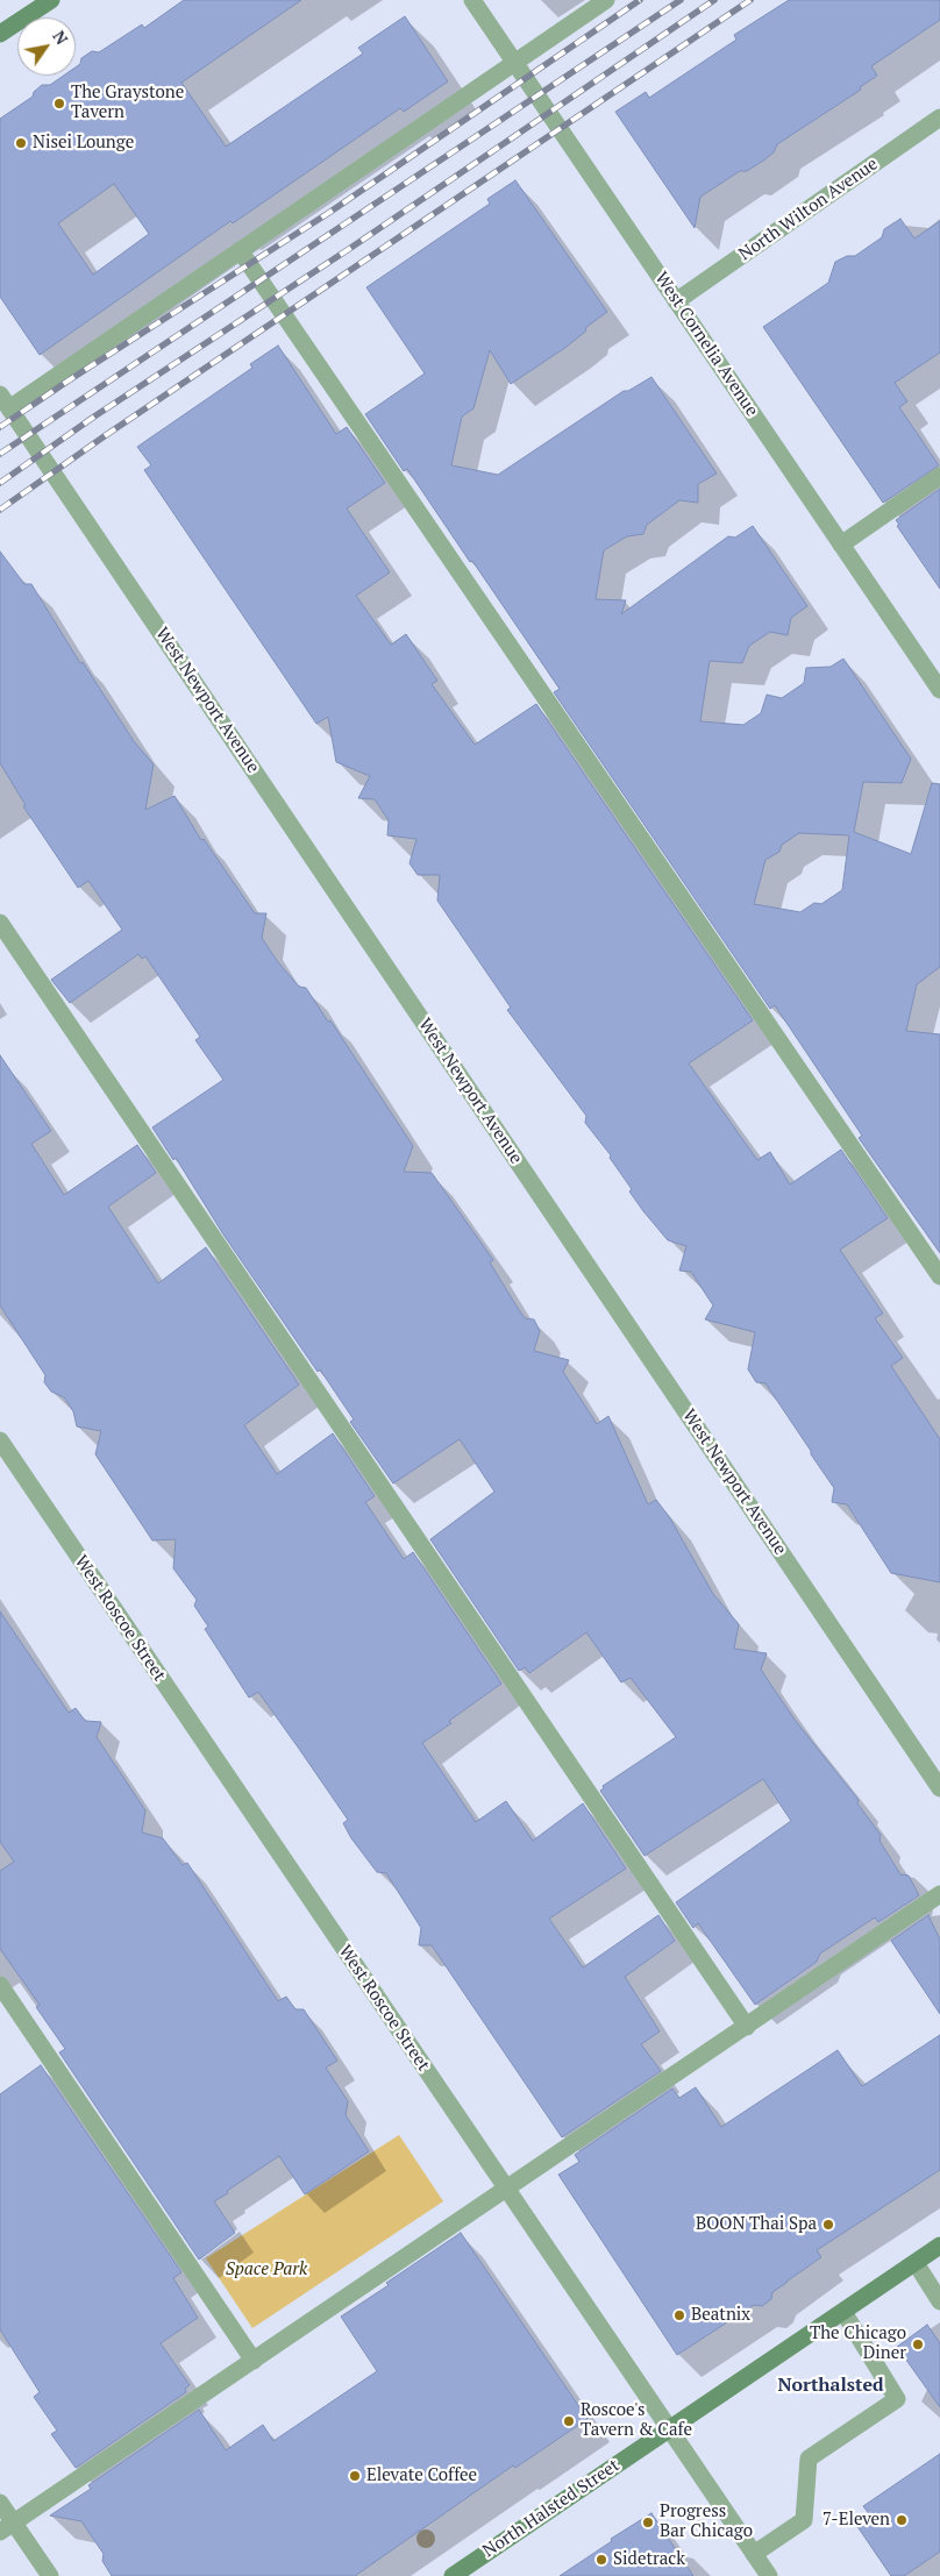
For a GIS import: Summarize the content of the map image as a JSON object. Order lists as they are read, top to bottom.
{
  "streets": {
    "main road": ["North Halsted Street"],
    "street": [
      "North Wilton Avenue",
      "West Cornelia Avenue",
      "West Newport Avenue",
      "West Roscoe Street"
    ]
  },
  "crossings": [
    ["North Wilton Avenue", "West Cornelia Avenue"],
    ["West Roscoe Street", "North Halsted Street"]
  ],
  "districts": ["Northalsted"],
  "parks": ["Space Park"],
  "places": [
    "The Graystone Tavern",
    "Nisei Lounge",
    "BOON Thai Spa",
    "Beatnix",
    "The Chicago Diner",
    "Roscoe's Tavern & Cafe",
    "Elevate Coffee",
    "7-Eleven",
    "Progress Bar Chicago",
    "Sidetrack"
  ],
  "north": "top right"
}
